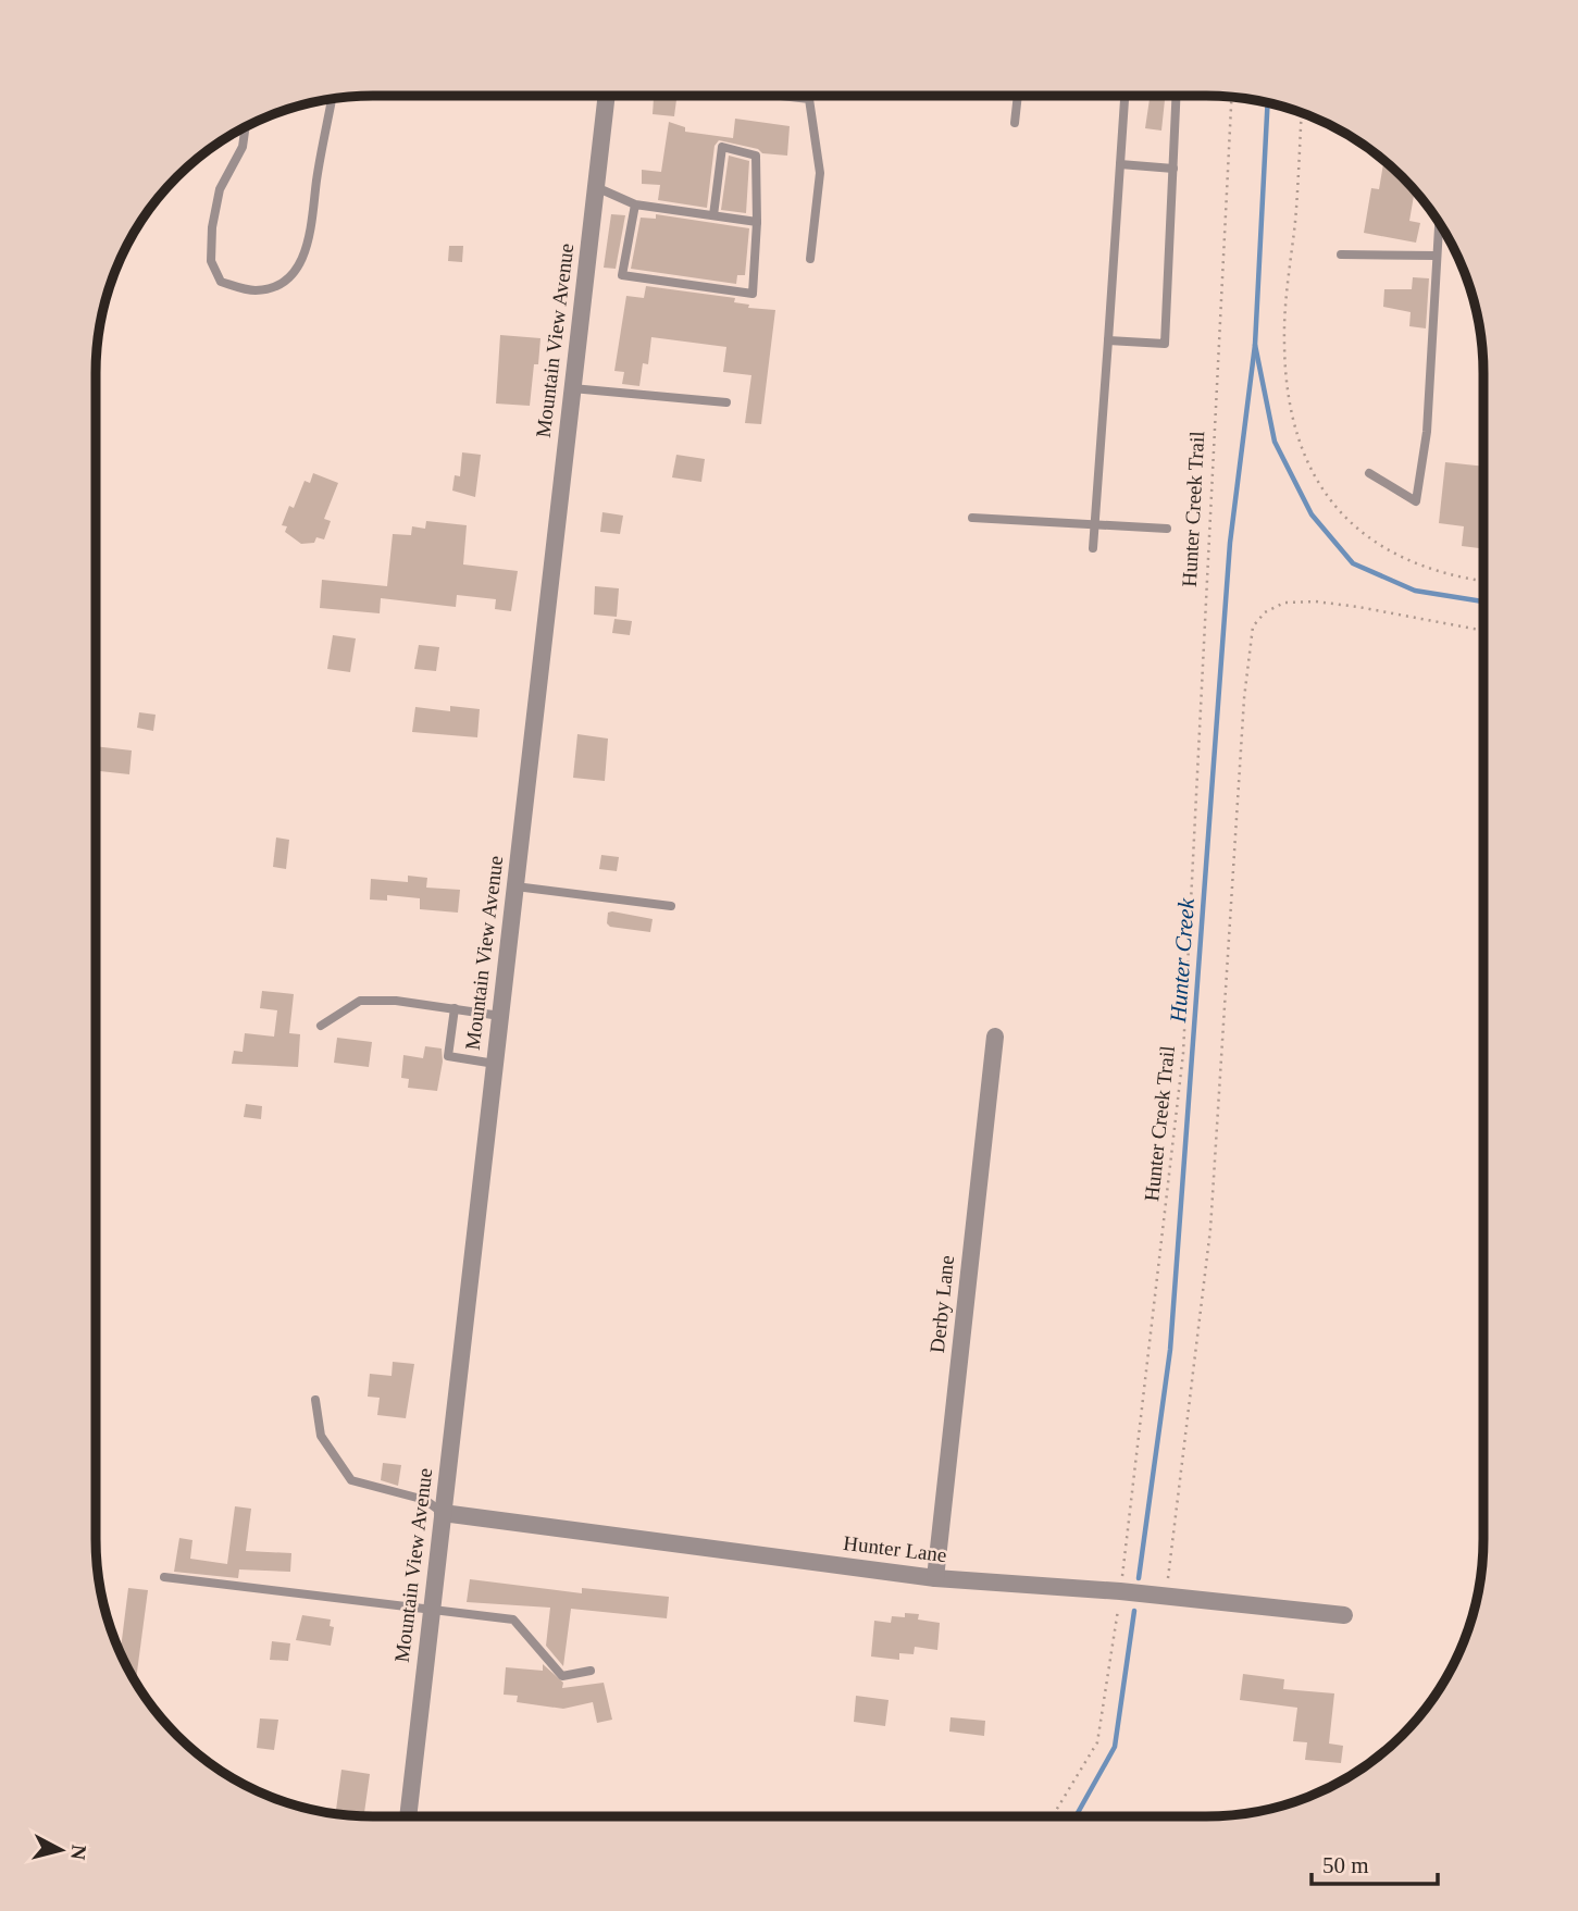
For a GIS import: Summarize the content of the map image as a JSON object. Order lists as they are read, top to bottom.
{
  "streets": {
    "street": ["Mountain View Avenue", "Derby Lane", "Hunter Lane"],
    "path": ["Hunter Creek Trail"]
  },
  "crossings": [
    ["Mountain View Avenue", "Hunter Lane"],
    ["Hunter Creek Trail", "Hunter Lane"],
    ["Derby Lane", "Hunter Lane"]
  ],
  "water": ["Hunter Creek"],
  "scale_bar": "50 m",
  "north": "right"
}
